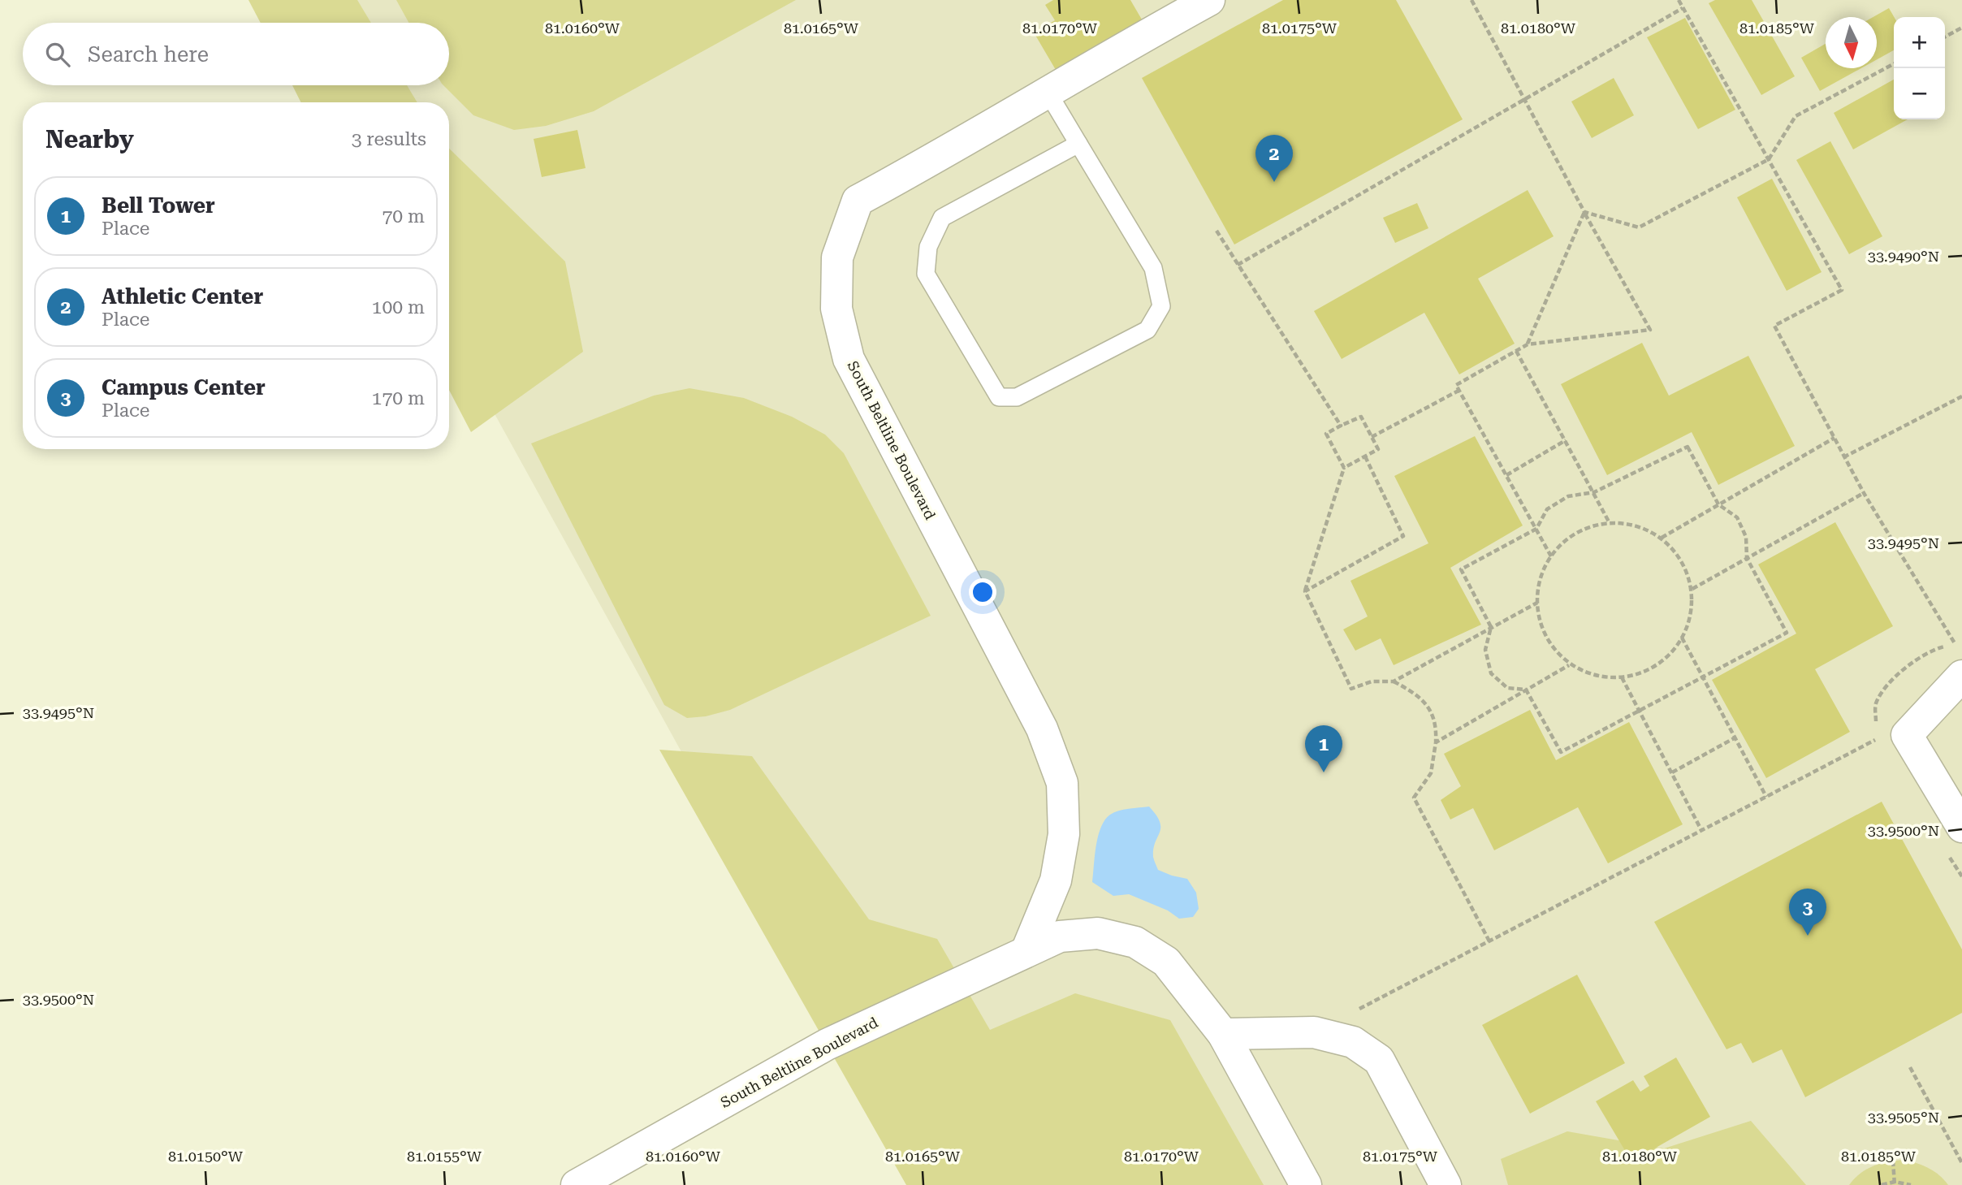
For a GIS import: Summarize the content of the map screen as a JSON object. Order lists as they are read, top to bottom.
{
  "streets": {
    "street": ["South Beltline Boulevard"]
  },
  "north": "bottom",
  "page": {
    "map_buttons": ["+", "−"],
    "search": "Search here",
    "heading": ["Nearby", "3 results"],
    "pins": ["2", "1", "3"],
    "list": [
      {
        "mark": "1",
        "name": "Bell Tower",
        "note": "Place",
        "value": "70 m"
      },
      {
        "mark": "2",
        "name": "Athletic Center",
        "note": "Place",
        "value": "100 m"
      },
      {
        "mark": "3",
        "name": "Campus Center",
        "note": "Place",
        "value": "170 m"
      }
    ]
  },
  "coordinates": [
    "81.0160°W",
    "81.0165°W",
    "81.0170°W",
    "81.0175°W",
    "81.0180°W",
    "81.0185°W",
    "33.9490°N",
    "33.9495°N",
    "33.9500°N",
    "33.9505°N",
    "81.0150°W",
    "81.0155°W"
  ]
}
